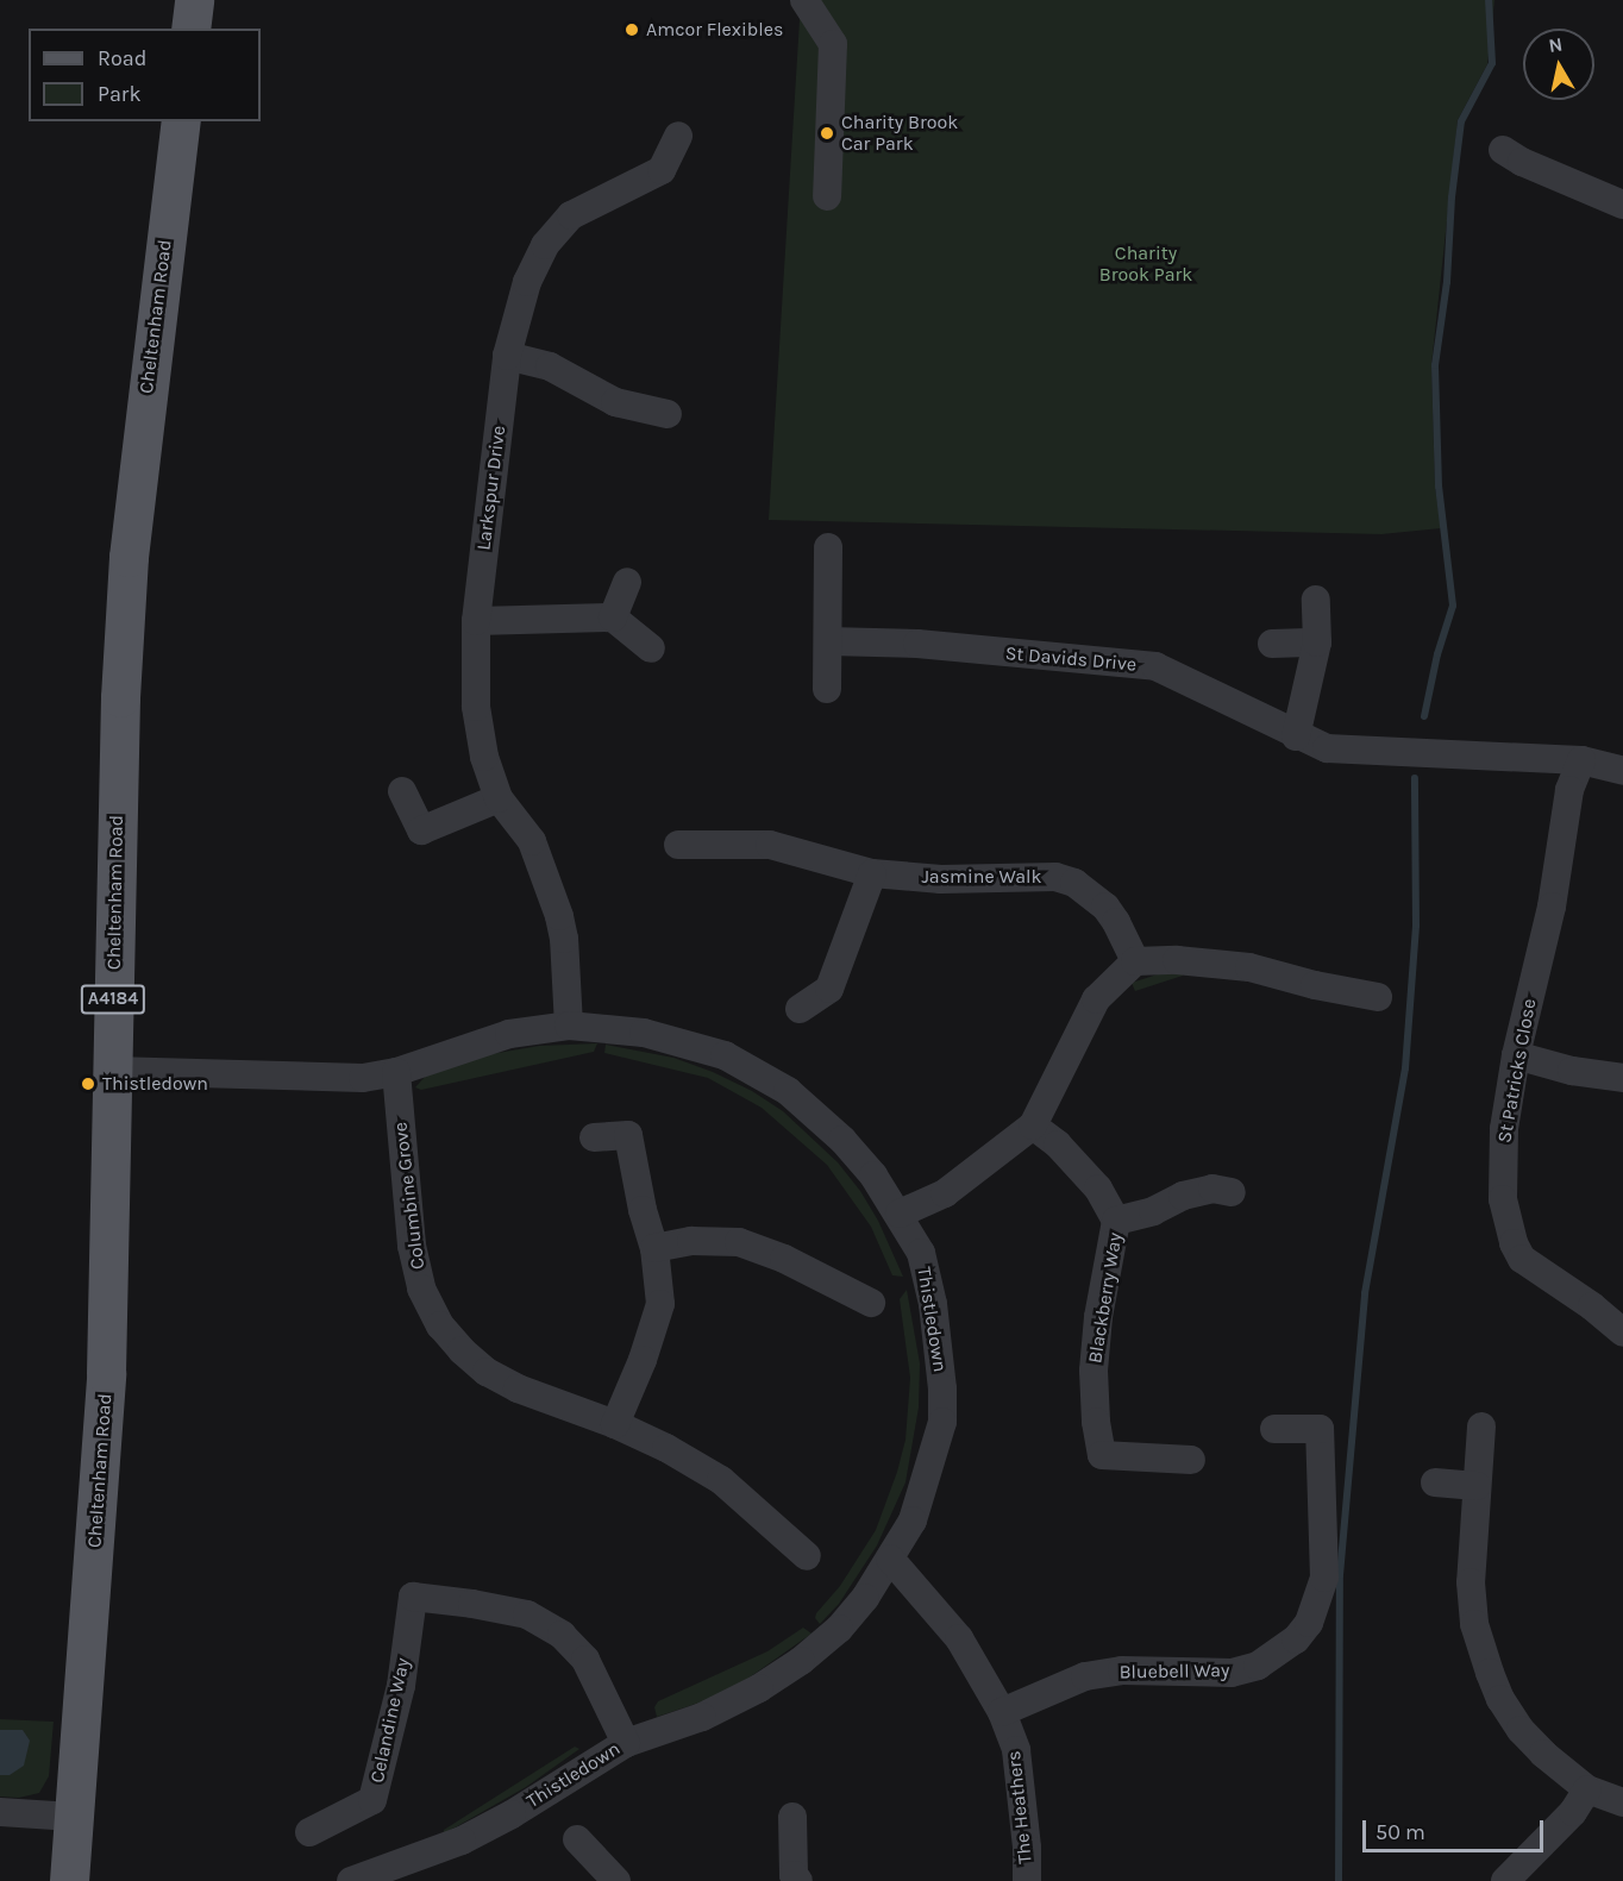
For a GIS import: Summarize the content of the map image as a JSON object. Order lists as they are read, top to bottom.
{
  "streets": {
    "main road": ["Cheltenham Road", "A4184"],
    "street": [
      "Larkspur Drive",
      "St Davids Drive",
      "Jasmine Walk",
      "St Patricks Close",
      "Columbine Grove",
      "Blackberry Way",
      "Thistledown",
      "Bluebell Way",
      "Celandine Way",
      "The Heathers"
    ]
  },
  "crossings": [
    ["Cheltenham Road", "Thistledown"],
    ["Larkspur Drive", "Thistledown"],
    ["St Davids Drive", "St Patricks Close"],
    ["Columbine Grove", "Thistledown"],
    ["Thistledown", "Celandine Way"],
    ["Thistledown", "The Heathers"],
    ["Bluebell Way", "The Heathers"]
  ],
  "parks": ["Charity Brook Park"],
  "places": ["Amcor Flexibles", "Charity Brook Car Park", "Thistledown"],
  "legend": ["Road", "Park"],
  "scale_bar": "50 m",
  "north": "top"
}
